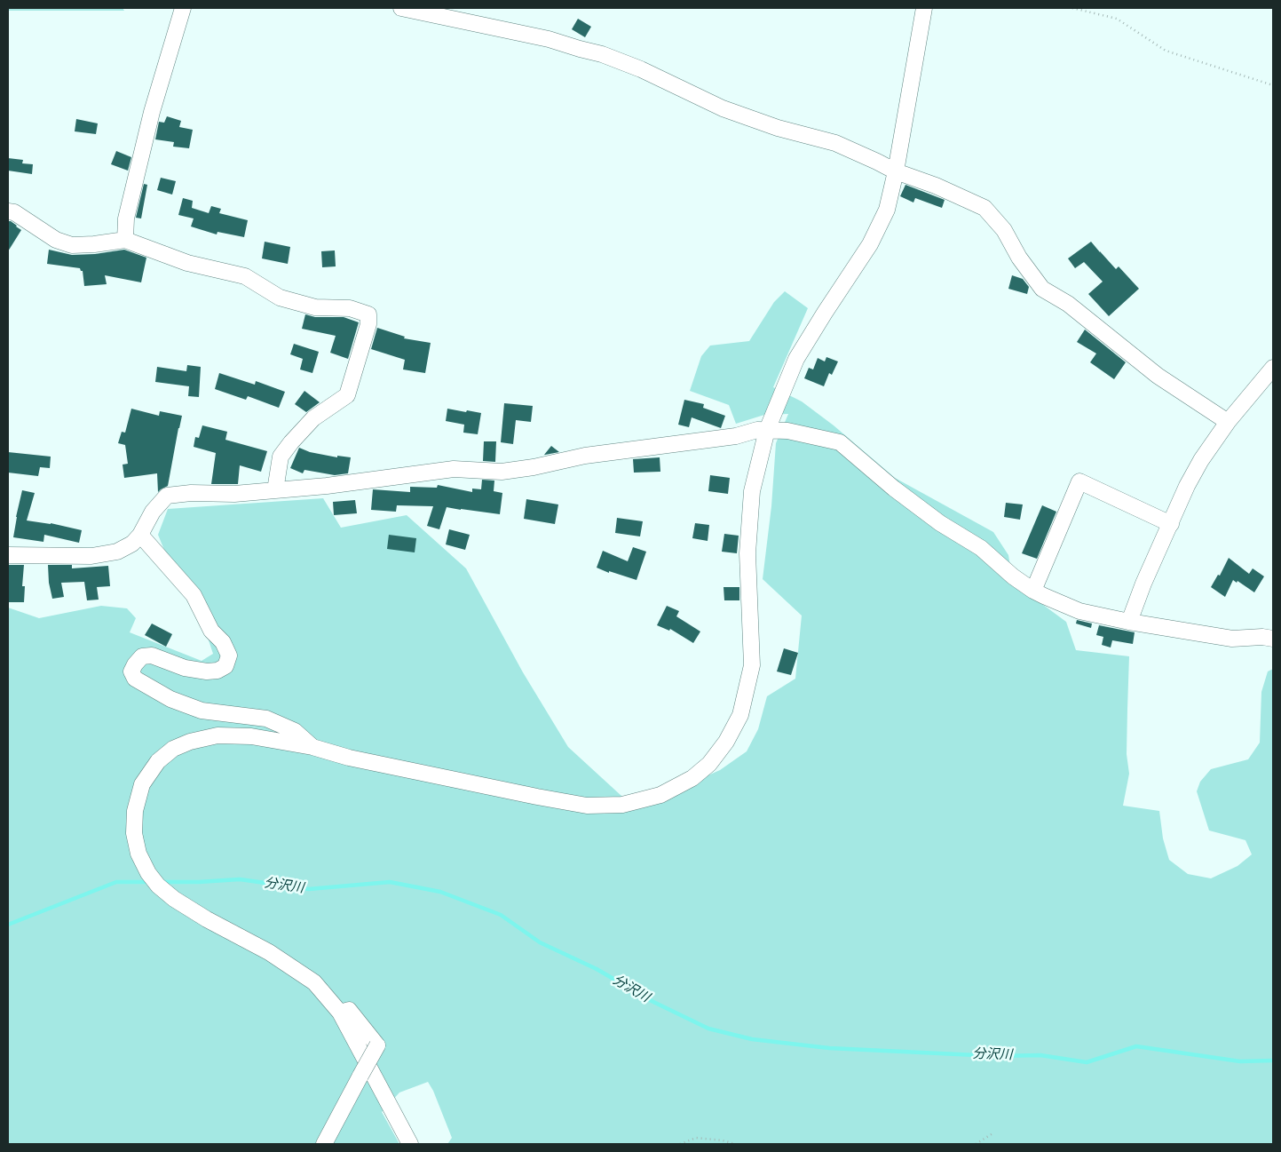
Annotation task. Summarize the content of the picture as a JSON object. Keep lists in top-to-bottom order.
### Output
{
  "water": ["分沢川"]
}
